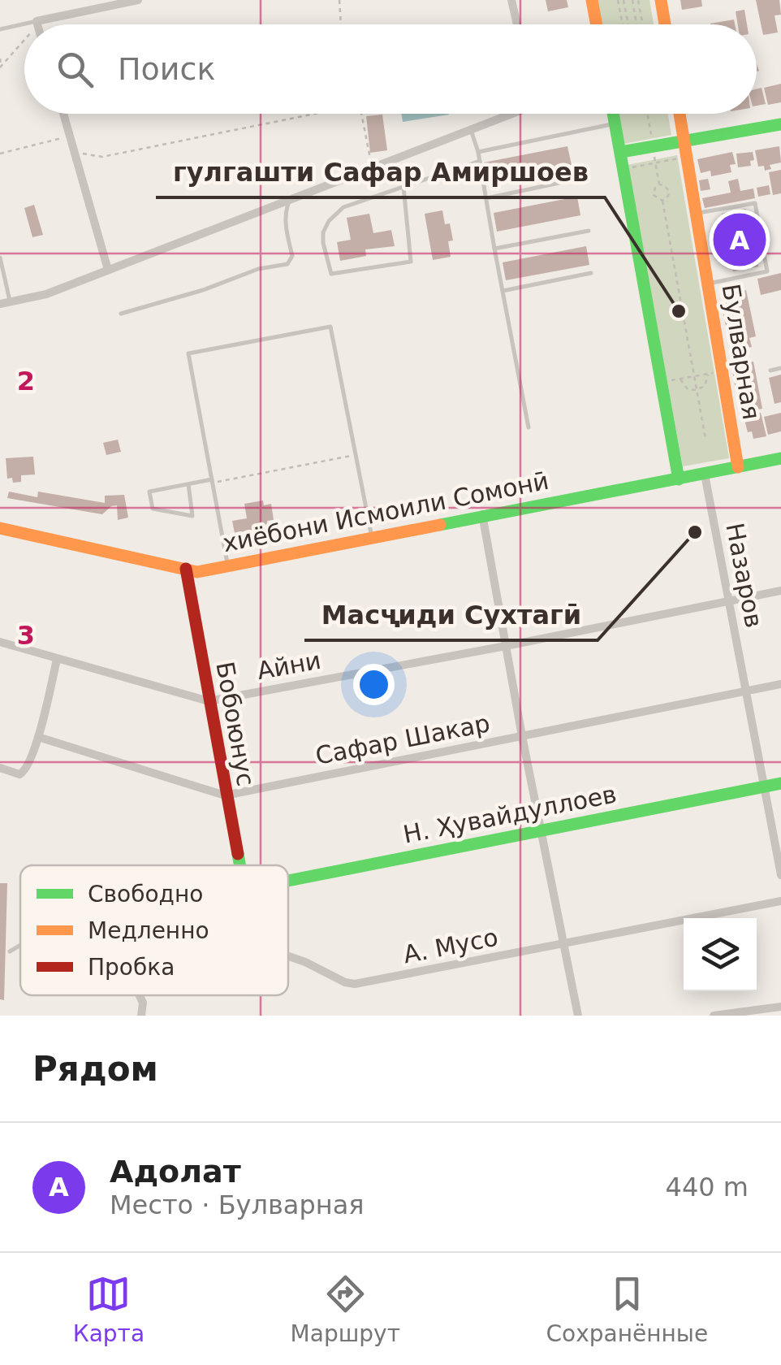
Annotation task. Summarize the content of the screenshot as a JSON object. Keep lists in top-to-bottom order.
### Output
{
  "streets": {
    "street": [
      "Булварная",
      "хиёбони Исмоили Сомонӣ",
      "Назаров",
      "Айни",
      "Бобоюнус",
      "Сафар Шакар",
      "Н. Ҳувайдуллоев",
      "А. Мусо"
    ]
  },
  "crossings": [
    ["Булварная", "хиёбони Исмоили Сомонӣ"],
    ["хиёбони Исмоили Сомонӣ", "Назаров"],
    ["хиёбони Исмоили Сомонӣ", "Бобоюнус"],
    ["Назаров", "Айни"],
    ["Назаров", "Сафар Шакар"],
    ["Назаров", "Н. Ҳувайдуллоев"],
    ["Айни", "Бобоюнус"],
    ["Бобоюнус", "Сафар Шакар"]
  ],
  "places": ["гулгашти Сафар Амиршоев", "Масҷиди Сухтагӣ"],
  "legend": ["Свободно", "Медленно", "Пробка"],
  "page": {
    "search": "Поиск",
    "pins": "A",
    "heading": "Рядом",
    "list": [
      {
        "mark": "A",
        "name": "Адолат",
        "note": "Место · Булварная",
        "value": "440 m"
      }
    ],
    "nav": ["Карта", "Маршрут", "Сохранённые"]
  },
  "grid": {
    "rows": ["2", "3"]
  }
}
